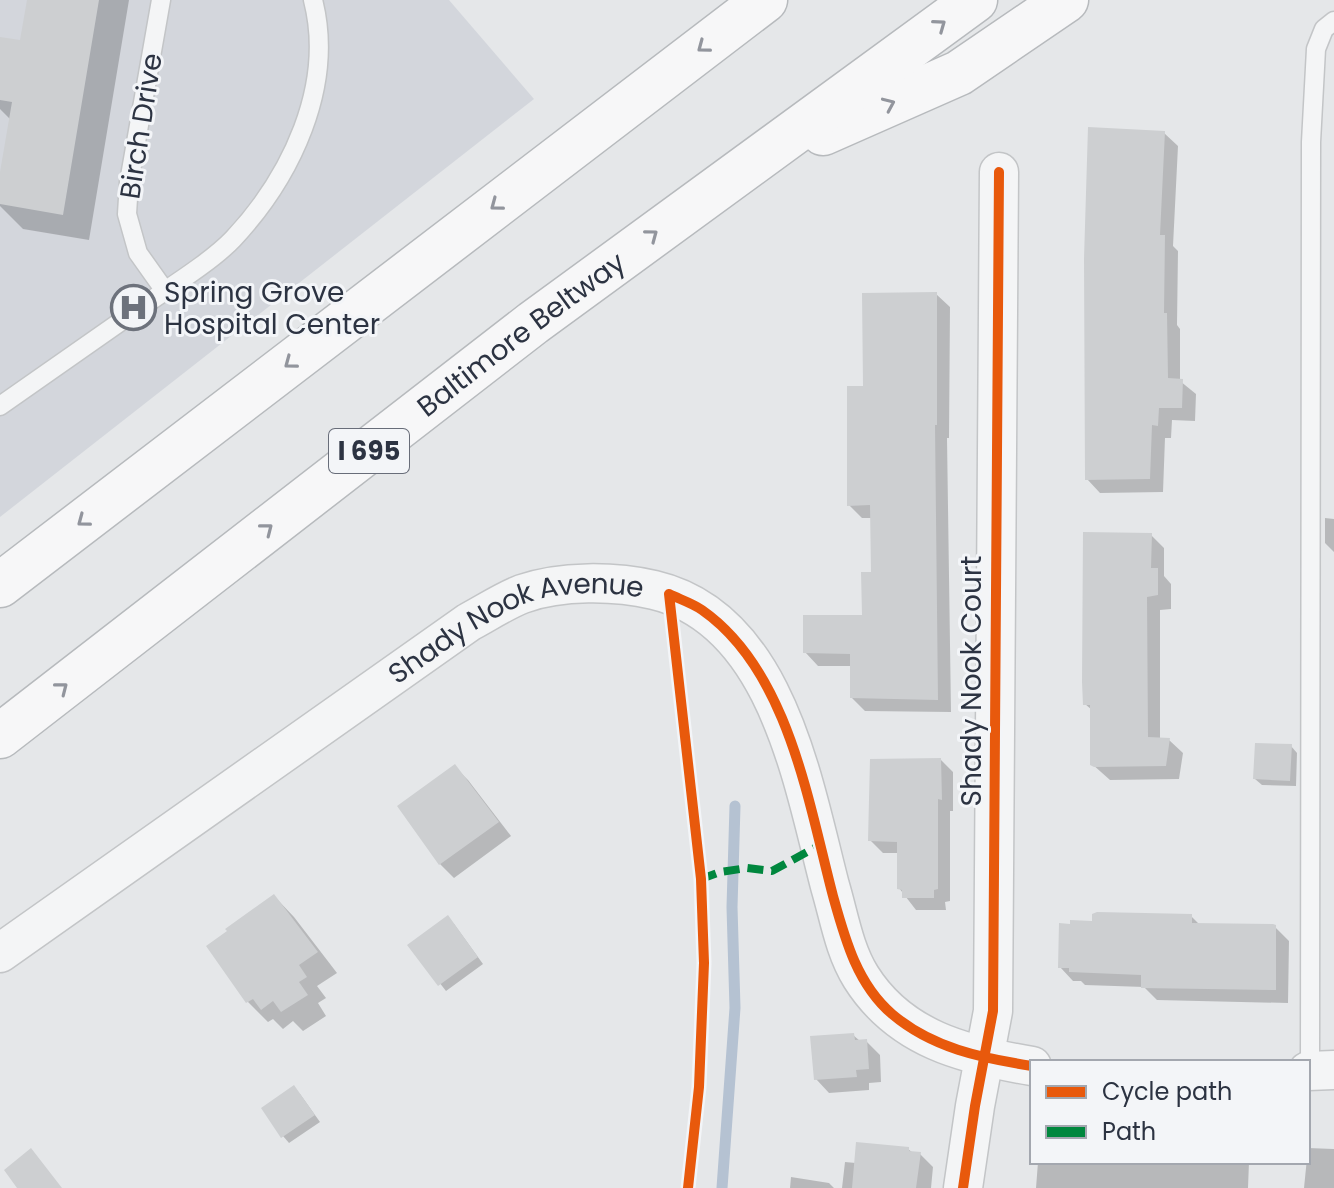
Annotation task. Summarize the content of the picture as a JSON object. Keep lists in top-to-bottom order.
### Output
{
  "streets": {
    "highway": ["Baltimore Beltway", "I 695"],
    "street": ["Shady Nook Avenue", "Shady Nook Court"],
    "lane": ["Birch Drive"]
  },
  "crossings": [
    ["Shady Nook Avenue", "Shady Nook Court"]
  ],
  "places": {
    "hospital": ["Spring Grove Hospital Center"]
  },
  "legend": ["Cycle path", "Path"]
}
